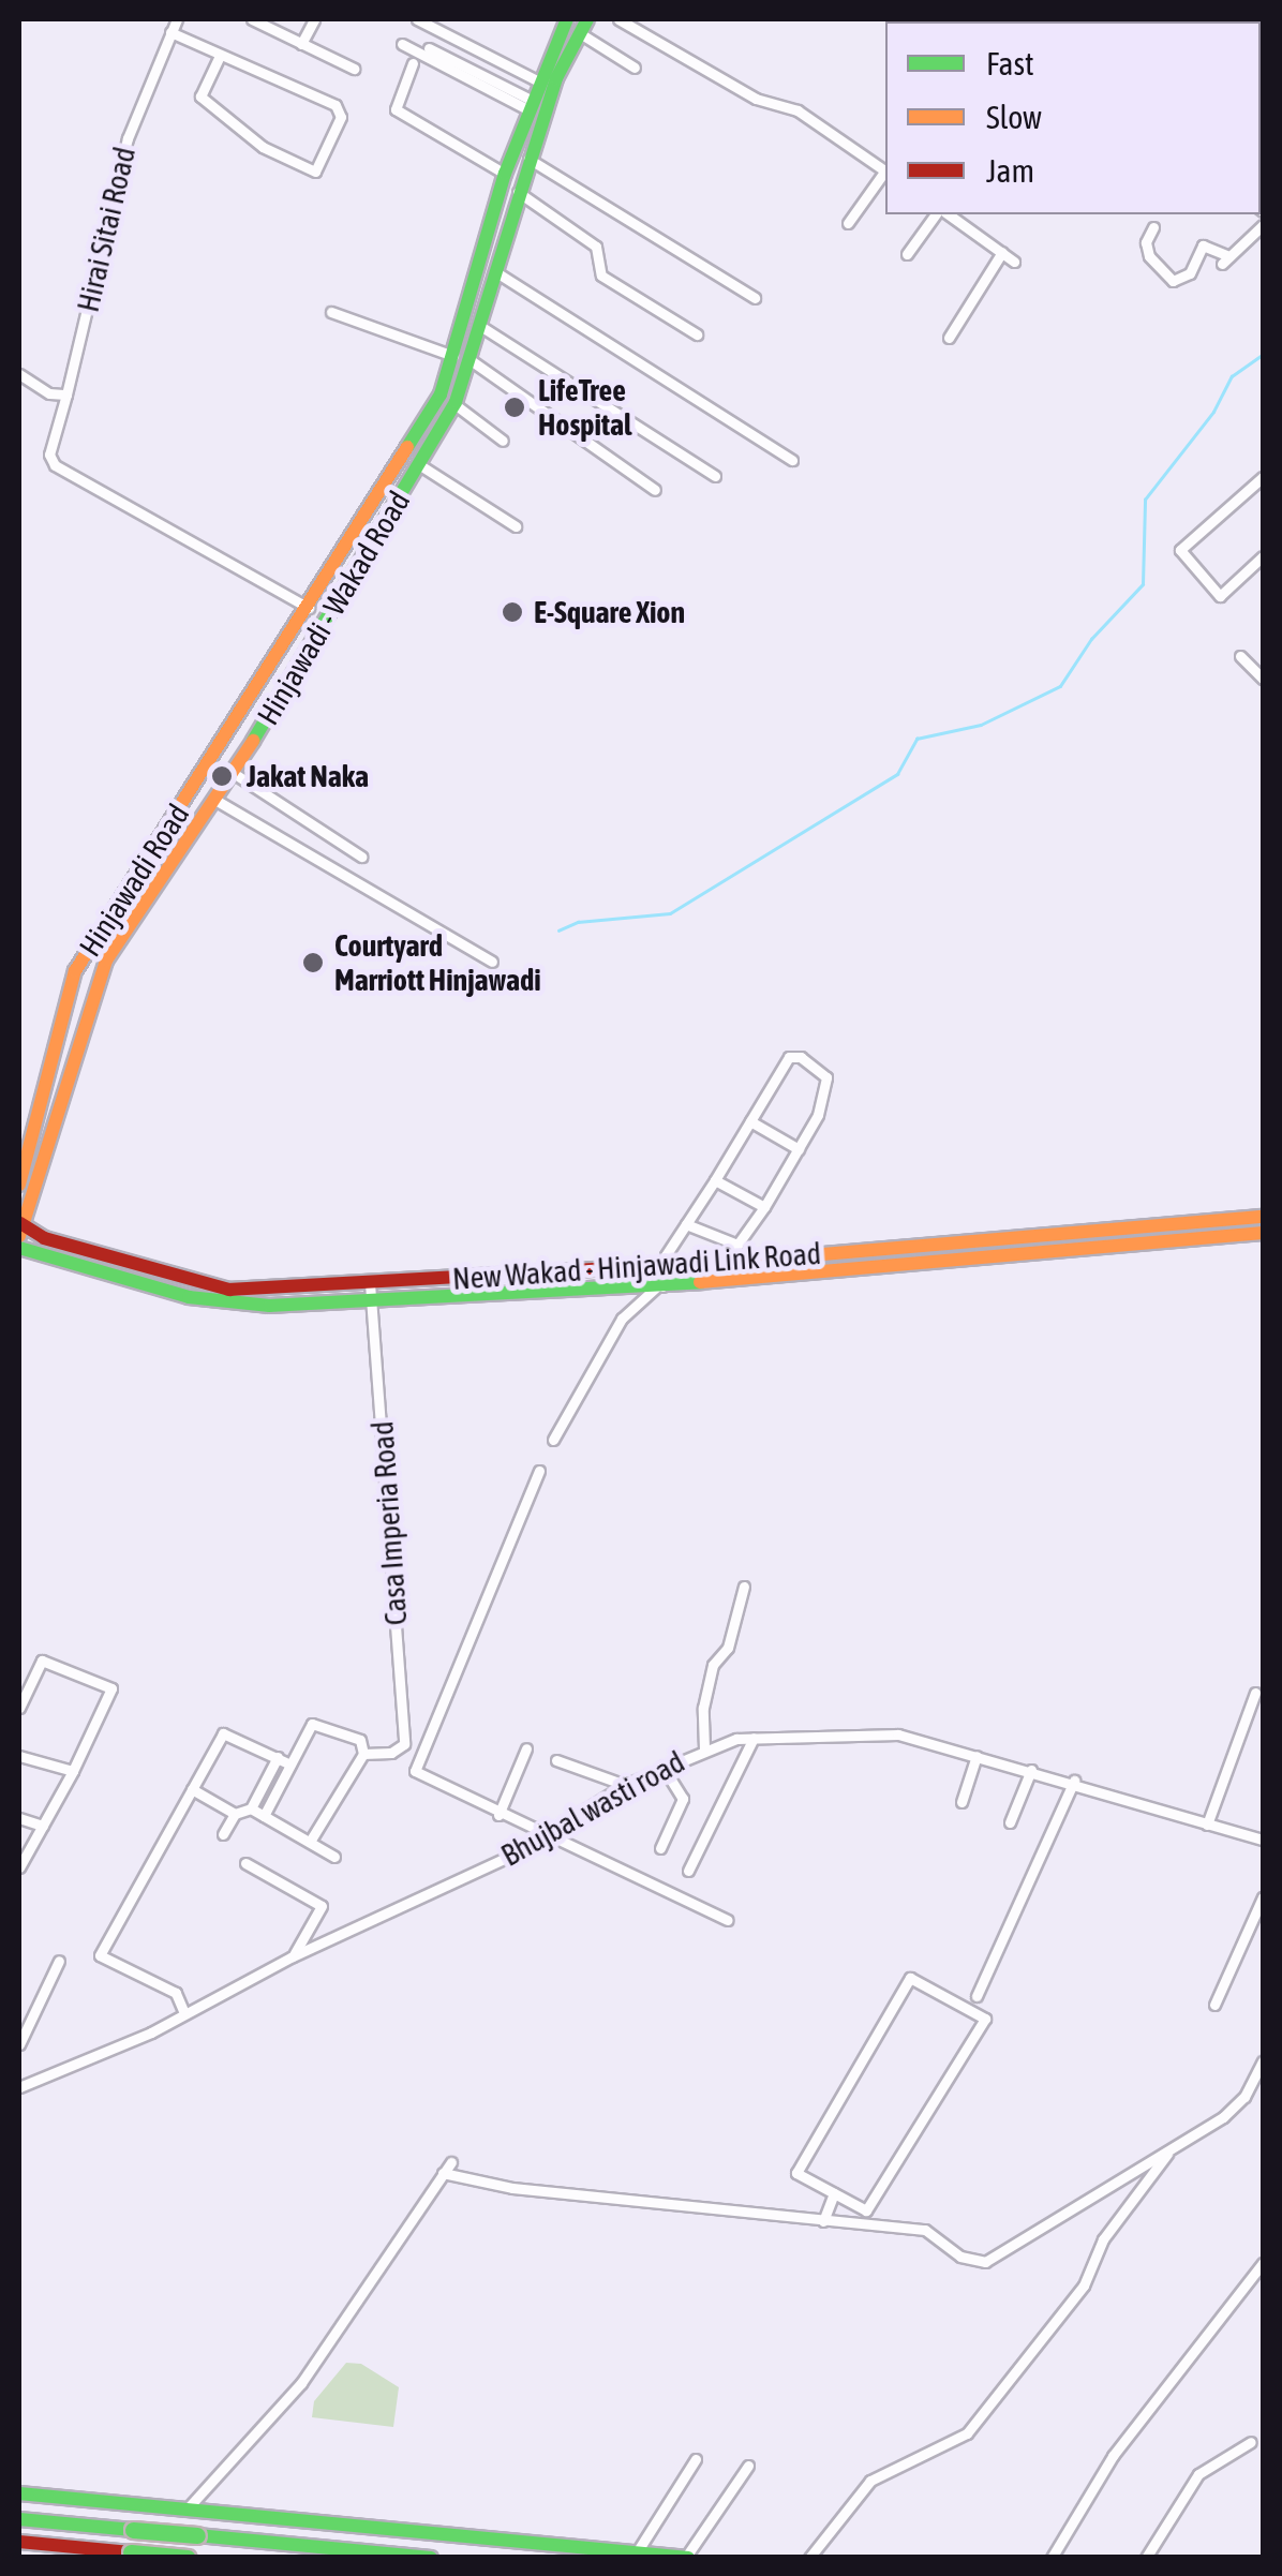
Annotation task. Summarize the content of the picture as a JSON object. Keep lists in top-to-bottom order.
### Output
{
  "streets": {
    "main road": ["Hinjawadi - Wakad Road", "Hinjawadi Road", "New Wakad - Hinjawadi Link Road"],
    "street": ["Hirai Sitai Road", "Casa Imperia Road", "Bhujbal wasti road"]
  },
  "crossings": [
    ["Hirai Sitai Road", "Hinjawadi Road"],
    ["Hinjawadi - Wakad Road", "Hinjawadi Road"],
    ["Hinjawadi - Wakad Road", "New Wakad - Hinjawadi Link Road"],
    ["New Wakad - Hinjawadi Link Road", "Casa Imperia Road"]
  ],
  "places": [
    "LifeTree Hospital",
    "E-Square Xion",
    "Jakat Naka",
    "Courtyard Marriott Hinjawadi"
  ],
  "legend": ["Fast", "Slow", "Jam"]
}
